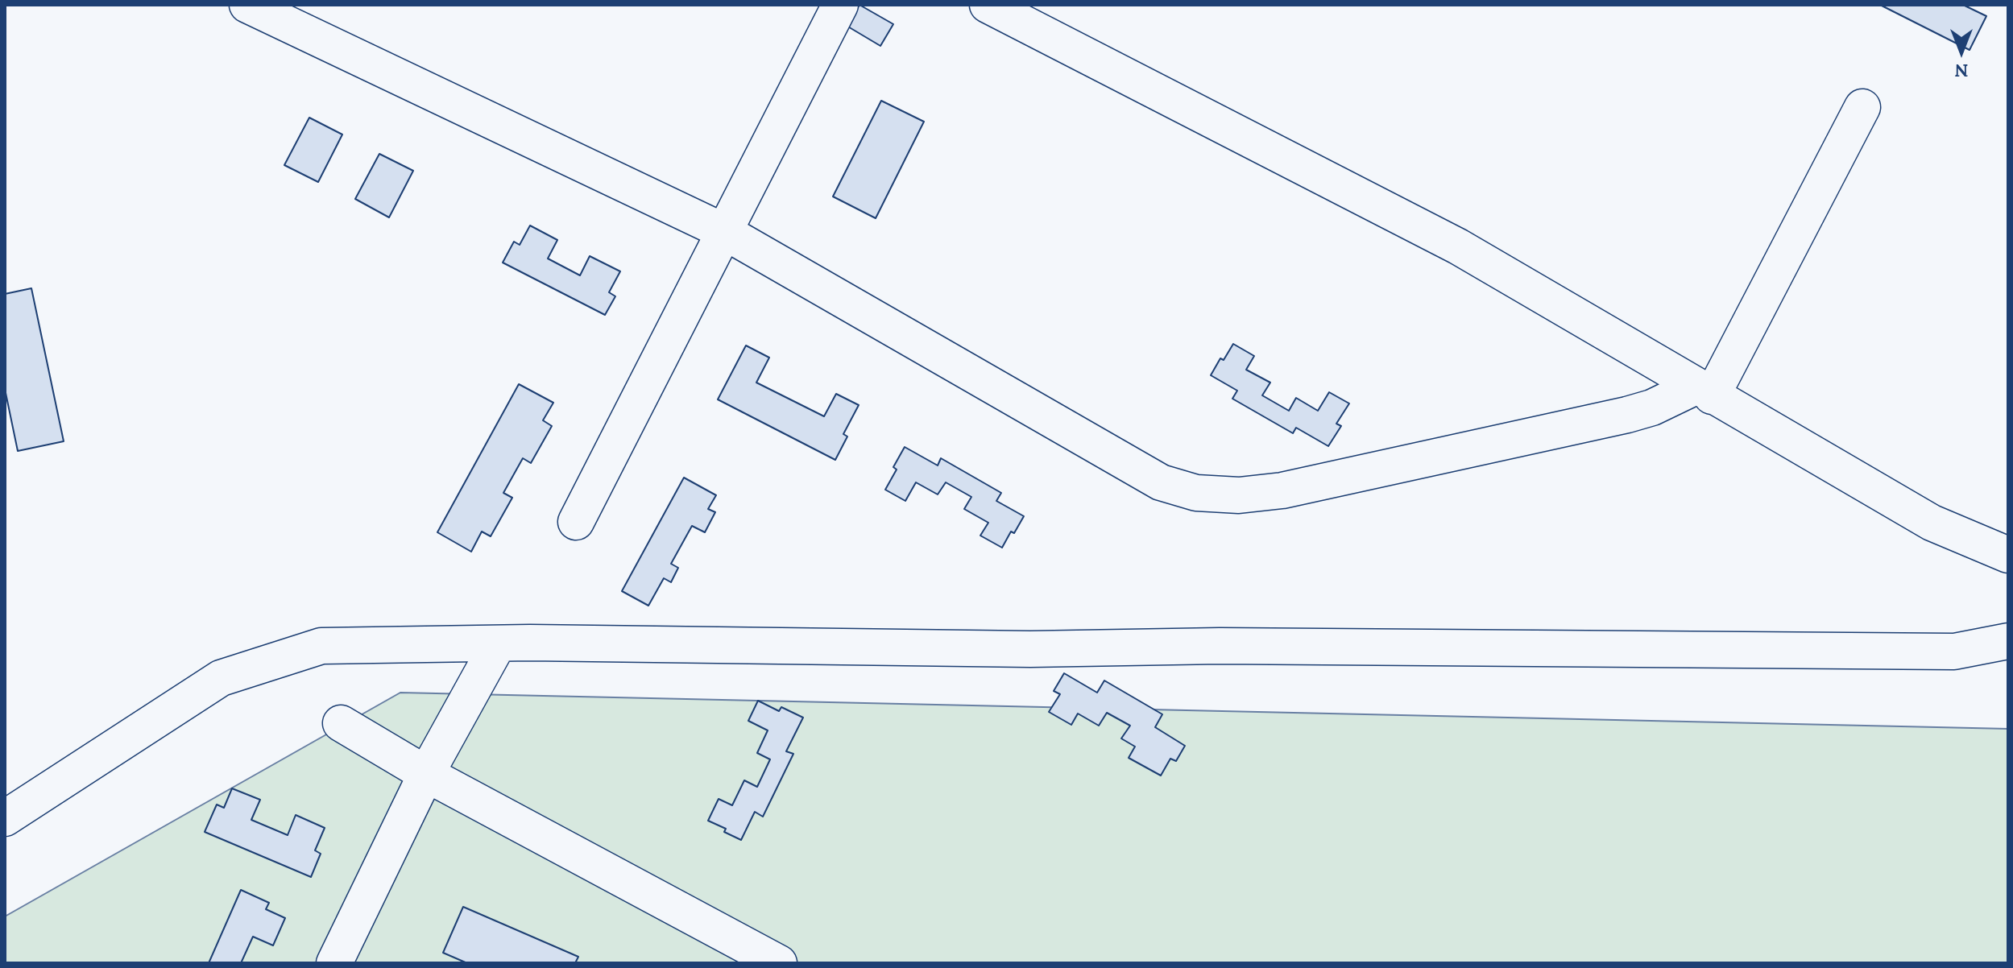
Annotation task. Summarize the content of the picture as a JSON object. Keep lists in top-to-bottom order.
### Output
{
  "north": "bottom"
}
